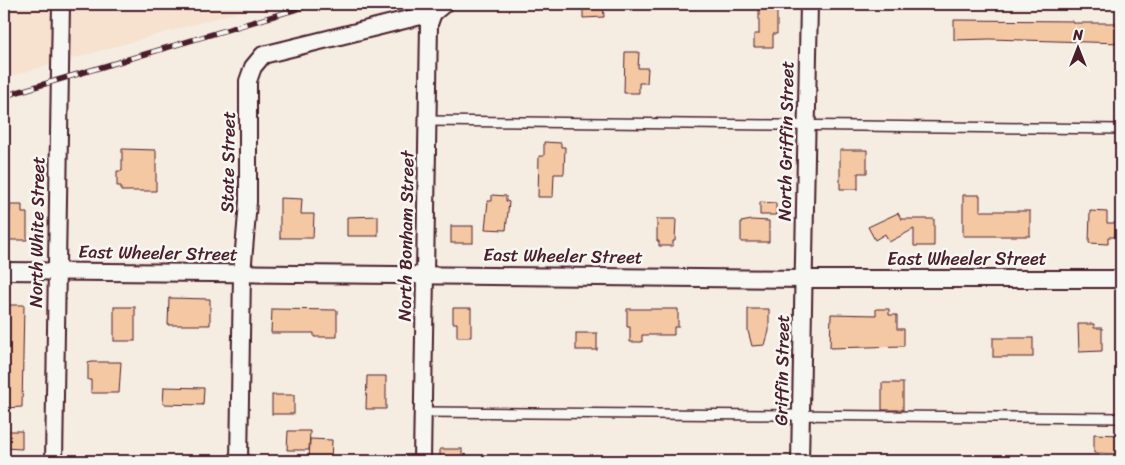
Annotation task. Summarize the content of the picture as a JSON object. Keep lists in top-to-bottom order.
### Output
{
  "streets": {
    "street": [
      "North Griffin Street",
      "State Street",
      "North White Street",
      "North Bonham Street",
      "East Wheeler Street",
      "Griffin Street"
    ]
  },
  "crossings": [
    ["North Griffin Street", "East Wheeler Street"],
    ["North Griffin Street", "Griffin Street"],
    ["State Street", "North Bonham Street"],
    ["State Street", "East Wheeler Street"],
    ["North White Street", "East Wheeler Street"],
    ["North Bonham Street", "East Wheeler Street"],
    ["East Wheeler Street", "Griffin Street"]
  ],
  "north": "top"
}
